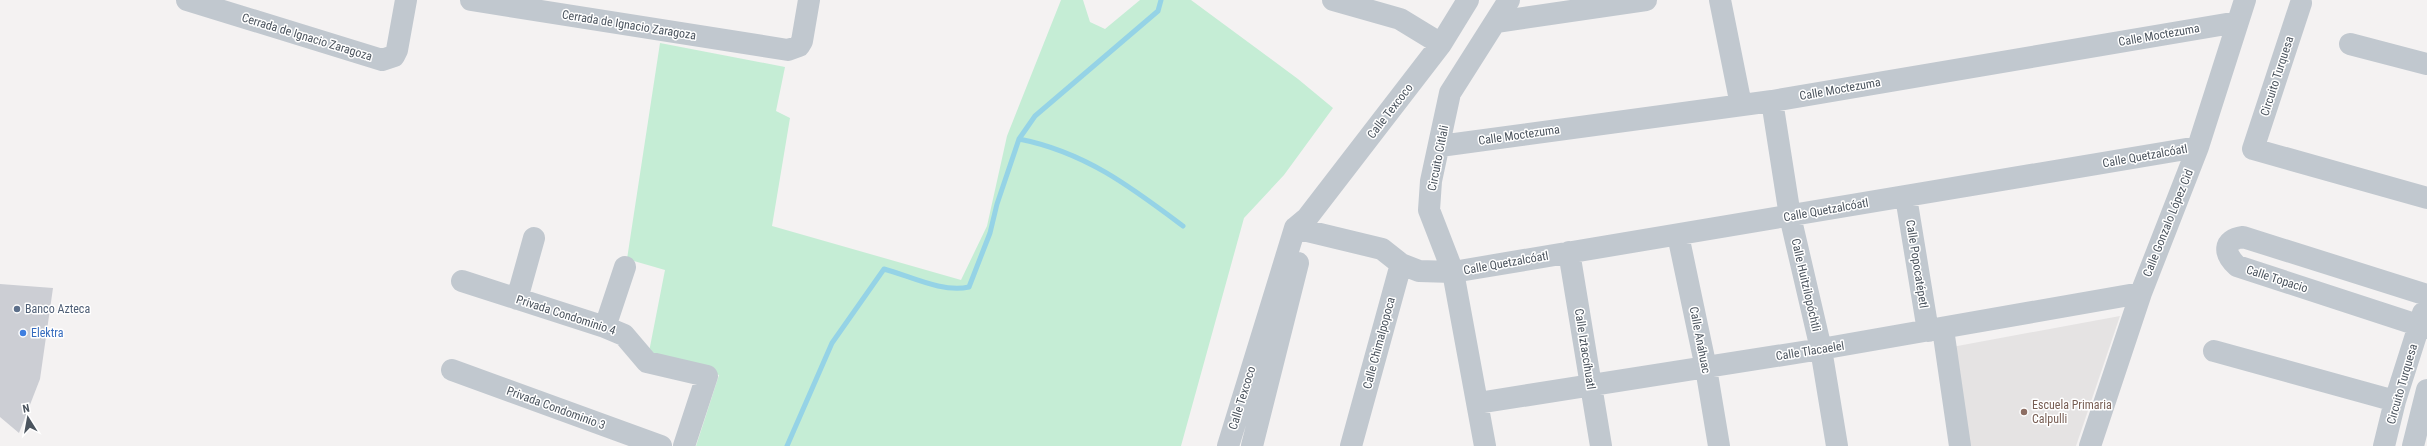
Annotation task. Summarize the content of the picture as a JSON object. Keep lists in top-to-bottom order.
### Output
{
  "streets": {
    "street": [
      "Cerrada de Ignacio Zaragoza",
      "Calle Moctezuma",
      "Circuito Turquesa",
      "Calle Texcoco",
      "Calle Quetzalcóatl",
      "Circuito Citlali",
      "Calle Gonzalo López Cid",
      "Calle Popocatépetl",
      "Calle Topacio",
      "Calle Huitzilopóchtli",
      "Privada Condominio 4",
      "Calle Anáhuac",
      "Calle Chimalpopoca",
      "Calle Iztaccíhuatl",
      "Calle Tlacaelel",
      "Privada Condominio 3"
    ]
  },
  "crossings": [
    ["Calle Moctezuma", "Circuito Citlali"],
    ["Calle Moctezuma", "Calle Gonzalo López Cid"],
    ["Calle Moctezuma", "Calle Huitzilopóchtli"],
    ["Circuito Turquesa", "Calle Topacio"],
    ["Calle Quetzalcóatl", "Circuito Citlali"],
    ["Calle Quetzalcóatl", "Calle Gonzalo López Cid"],
    ["Calle Quetzalcóatl", "Calle Popocatépetl"],
    ["Calle Quetzalcóatl", "Calle Huitzilopóchtli"],
    ["Calle Quetzalcóatl", "Calle Anáhuac"],
    ["Calle Quetzalcóatl", "Calle Chimalpopoca"],
    ["Calle Quetzalcóatl", "Calle Iztaccíhuatl"],
    ["Circuito Citlali", "Calle Tlacaelel"],
    ["Calle Gonzalo López Cid", "Calle Tlacaelel"],
    ["Calle Popocatépetl", "Calle Tlacaelel"],
    ["Calle Huitzilopóchtli", "Calle Tlacaelel"],
    ["Calle Anáhuac", "Calle Tlacaelel"],
    ["Calle Iztaccíhuatl", "Calle Tlacaelel"]
  ],
  "places": ["Banco Azteca", "Elektra", "Escuela Primaria Calpulli"],
  "north": "top"
}
